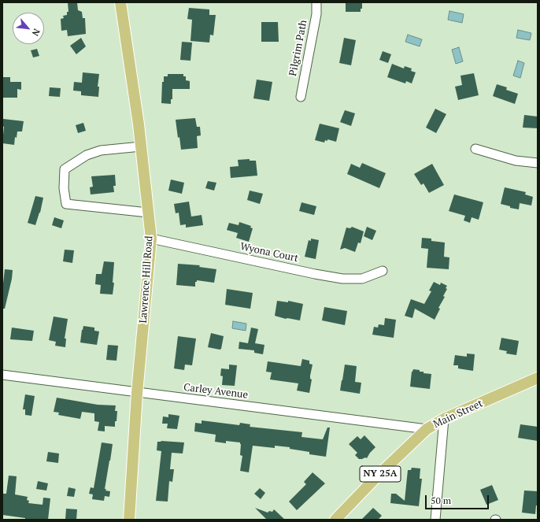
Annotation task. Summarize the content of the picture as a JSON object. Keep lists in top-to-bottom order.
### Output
{
  "streets": {
    "main road": ["Lawrence Hill Road", "Main Street", "NY 25A"],
    "street": ["Pilgrim Path", "Wyona Court", "Carley Avenue"]
  },
  "crossings": [
    ["Wyona Court", "Lawrence Hill Road"],
    ["Lawrence Hill Road", "Carley Avenue"],
    ["Carley Avenue", "Main Street"]
  ],
  "scale_bar": "50 m",
  "north": "bottom right"
}
